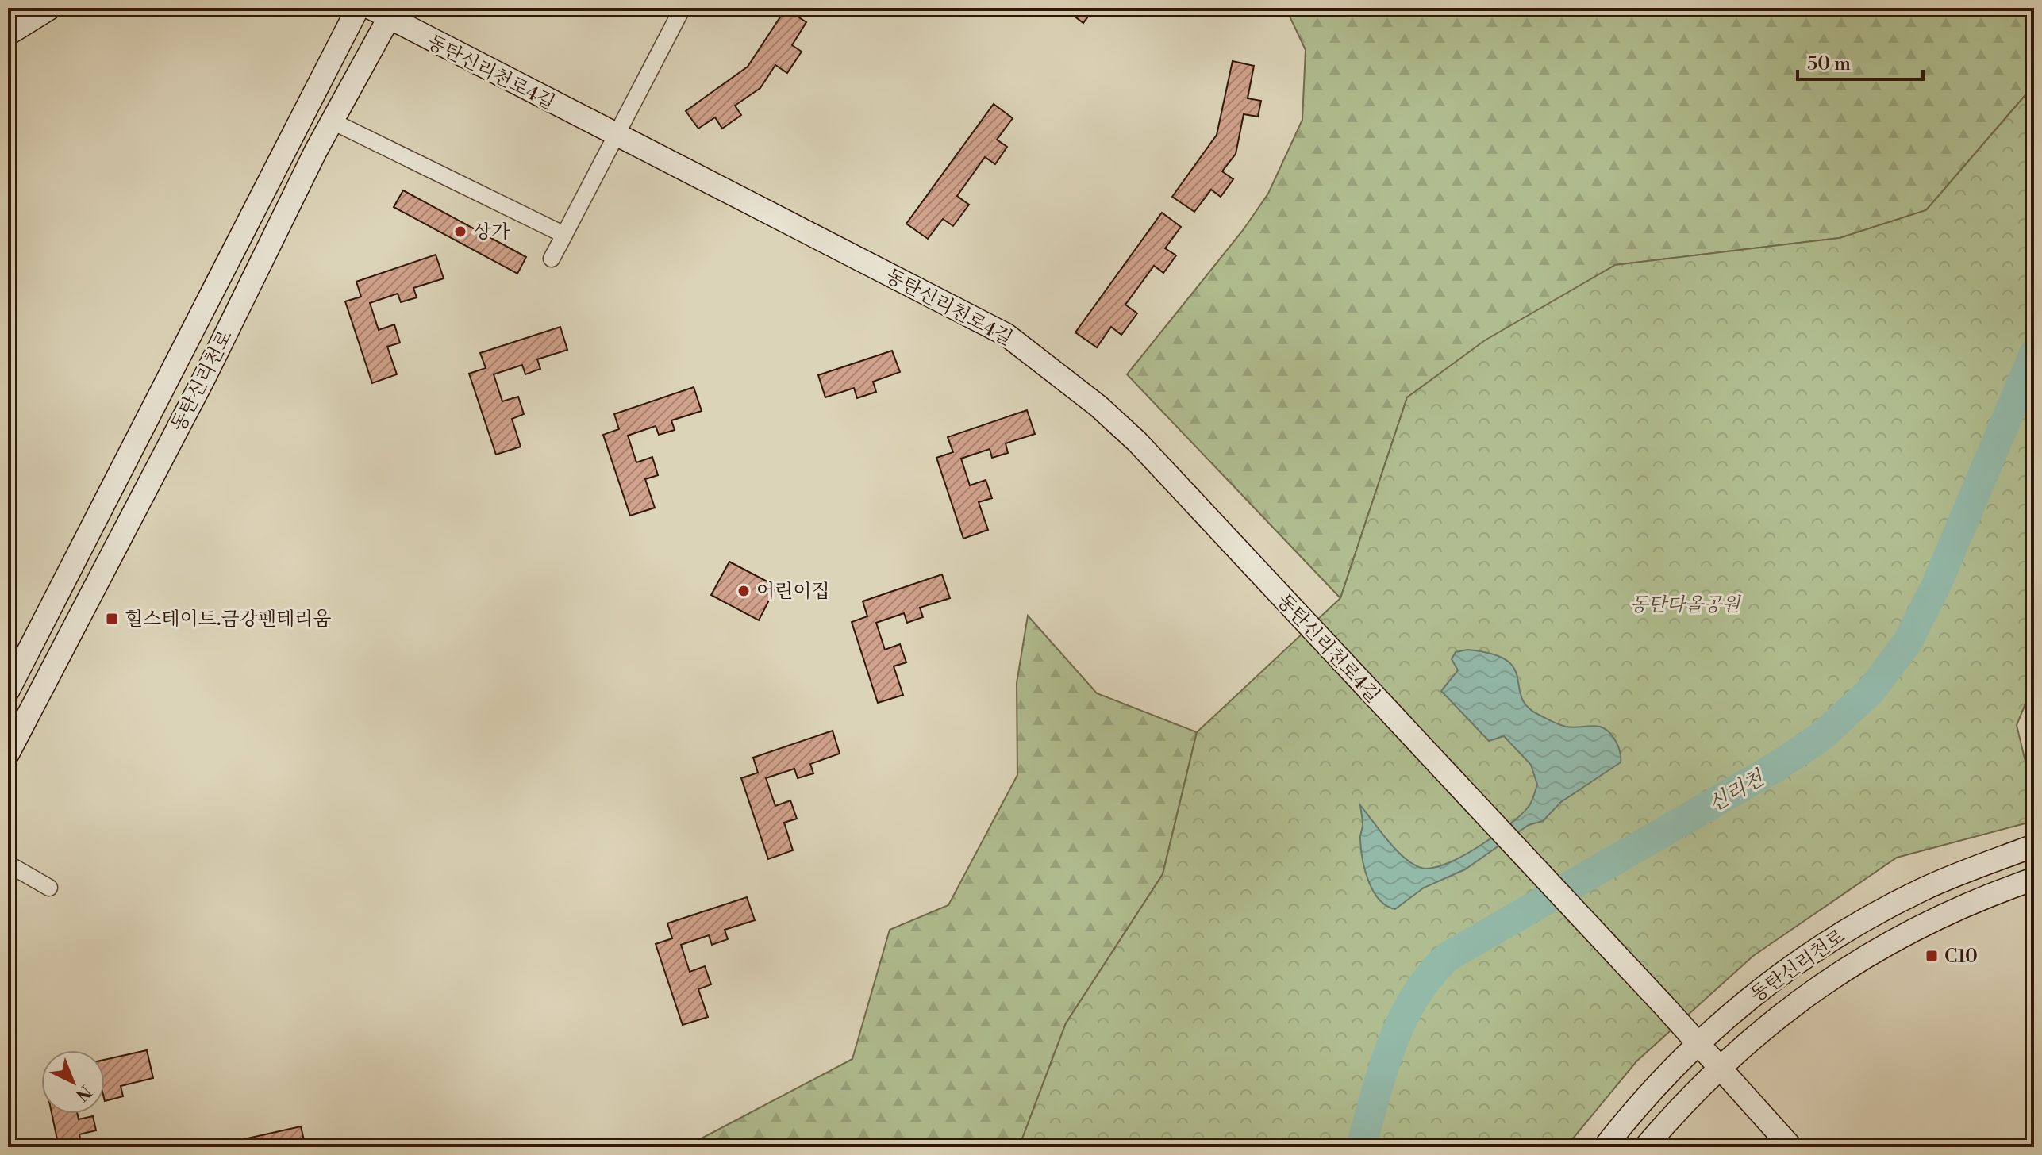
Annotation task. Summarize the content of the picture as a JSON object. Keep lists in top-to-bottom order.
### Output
{
  "streets": {
    "main road": ["동탄신리천로4길", "동탄신리천로"]
  },
  "crossings": [
    ["동탄신리천로4길", "동탄신리천로"]
  ],
  "water": ["신리천"],
  "parks": ["동탄다올공원"],
  "places": {
    "other": ["상가", "어린이집"],
    "transit": ["힐스테이트.금강펜테리움", "C10"]
  },
  "scale_bar": "50 m",
  "north": "bottom right"
}
